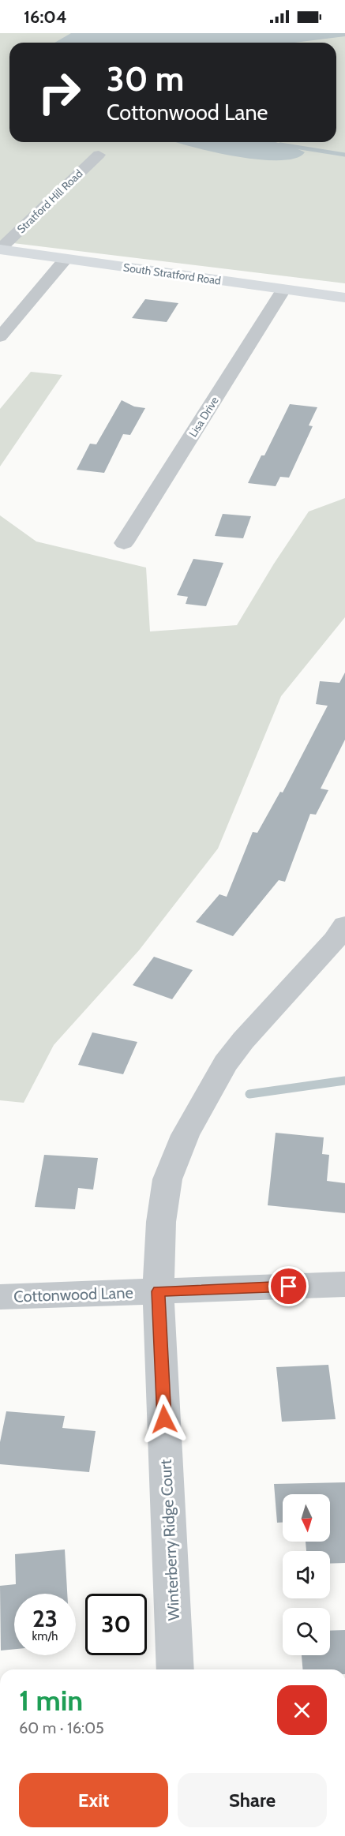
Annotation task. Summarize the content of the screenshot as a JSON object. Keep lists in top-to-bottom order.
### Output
{
  "streets": {
    "main road": ["South Stratford Road"],
    "street": [
      "Stratford Hill Road",
      "Lisa Drive",
      "Cottonwood Lane",
      "Winterberry Ridge Court"
    ]
  },
  "crossings": [
    ["Stratford Hill Road", "South Stratford Road"],
    ["South Stratford Road", "Lisa Drive"],
    ["Cottonwood Lane", "Winterberry Ridge Court"]
  ],
  "north": "bottom",
  "page": {
    "status": "16:04",
    "turn": ["30 m", "Cottonwood Lane"],
    "speed": "23 km/h",
    "limit": "30",
    "heading": ["1 min", "60 m · 16:05"],
    "buttons": ["Exit", "Share"]
  }
}
